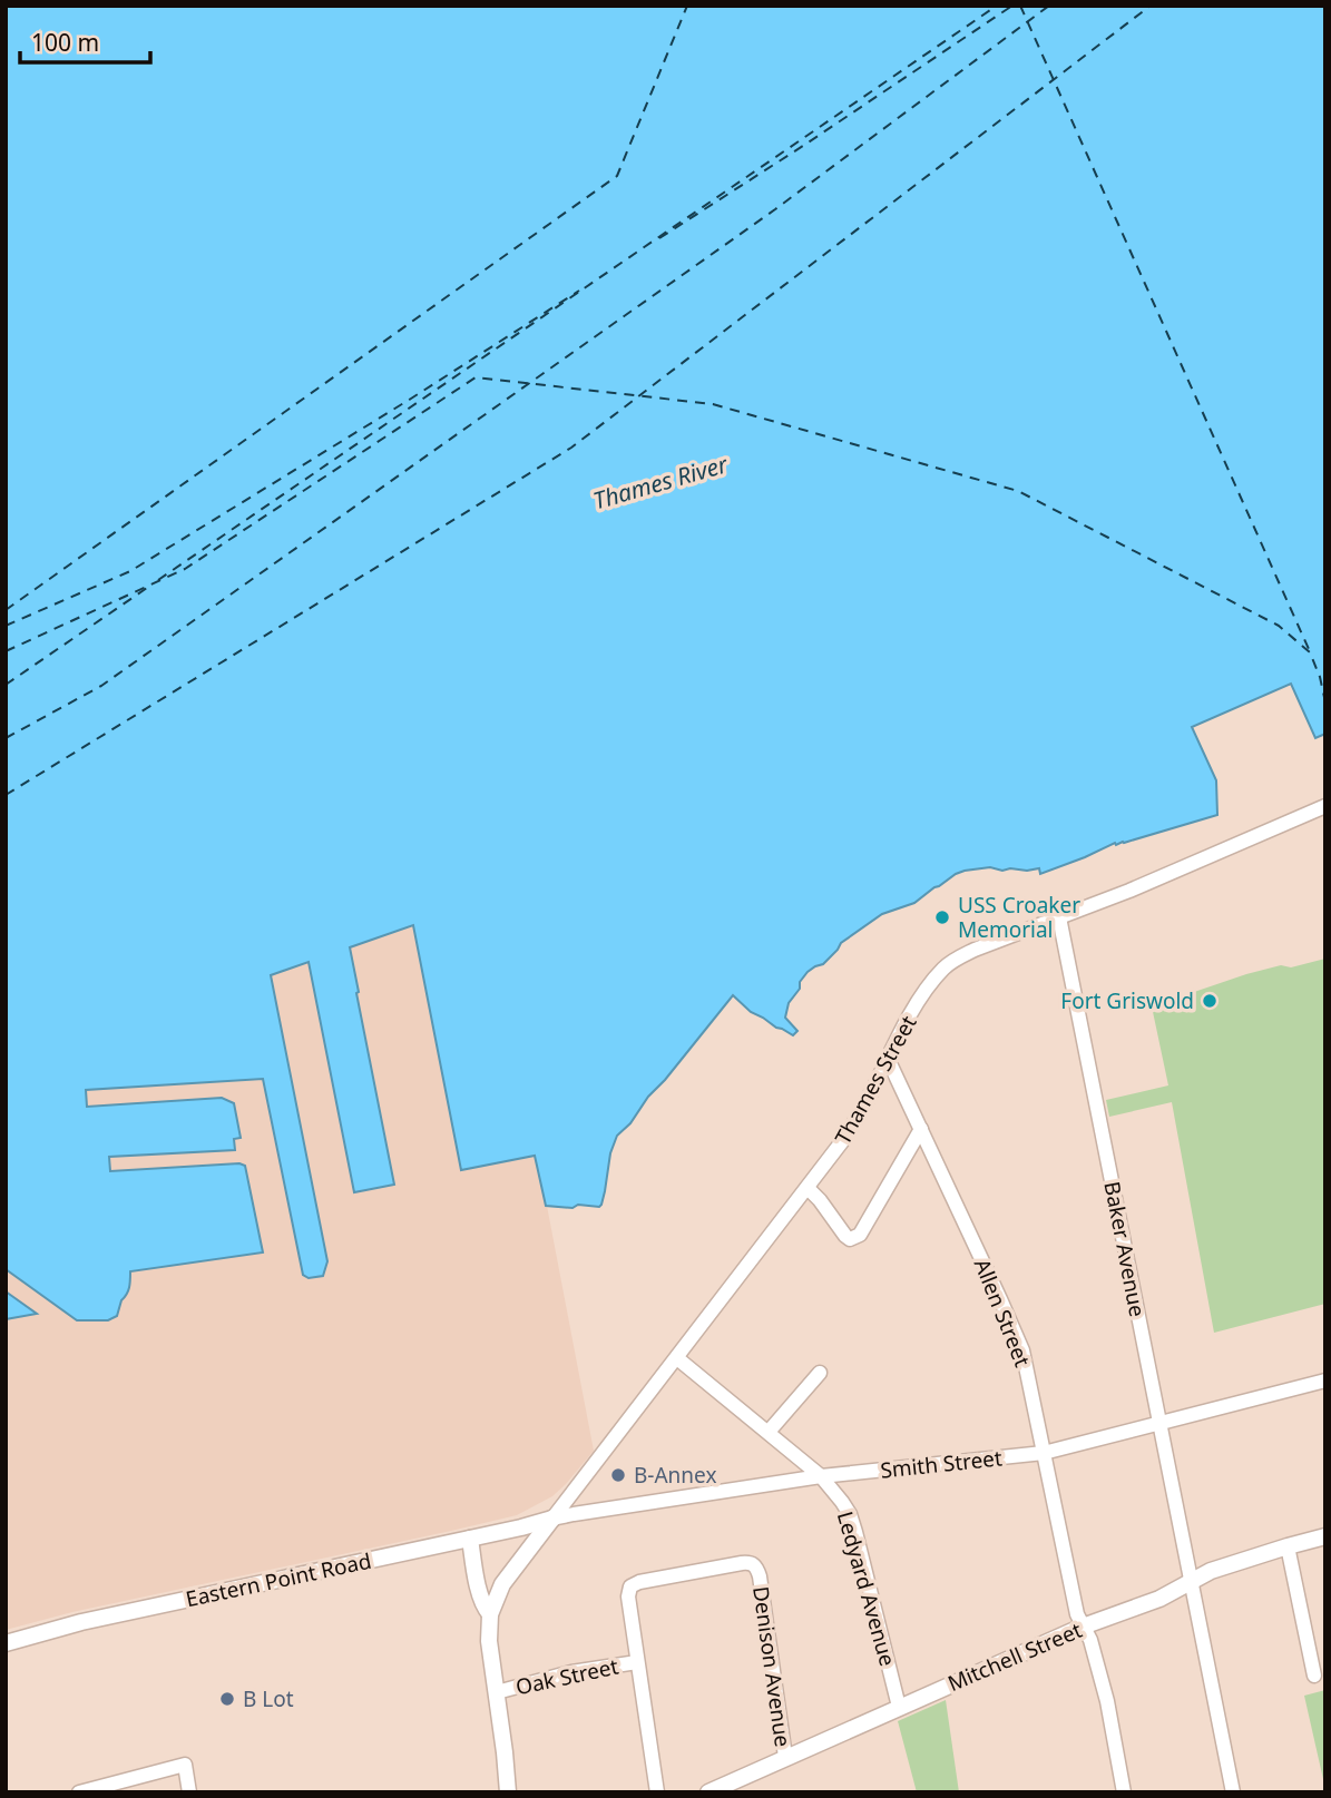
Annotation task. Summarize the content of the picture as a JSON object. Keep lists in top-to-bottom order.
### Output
{
  "streets": {
    "main road": ["Eastern Point Road", "Mitchell Street"],
    "street": [
      "Thames Street",
      "Baker Avenue",
      "Allen Street",
      "Smith Street",
      "Ledyard Avenue",
      "Denison Avenue",
      "Oak Street"
    ]
  },
  "crossings": [
    ["Thames Street", "Baker Avenue"],
    ["Thames Street", "Allen Street"],
    ["Thames Street", "Smith Street"],
    ["Thames Street", "Eastern Point Road"],
    ["Thames Street", "Ledyard Avenue"],
    ["Baker Avenue", "Smith Street"],
    ["Baker Avenue", "Mitchell Street"],
    ["Allen Street", "Smith Street"],
    ["Allen Street", "Mitchell Street"],
    ["Smith Street", "Eastern Point Road"],
    ["Smith Street", "Ledyard Avenue"],
    ["Ledyard Avenue", "Mitchell Street"],
    ["Mitchell Street", "Denison Avenue"],
    ["Denison Avenue", "Oak Street"]
  ],
  "water": ["Thames River"],
  "places": [
    "USS Croaker Memorial",
    "Fort Griswold",
    "B-Annex",
    "B Lot"
  ],
  "scale_bar": "100 m"
}
